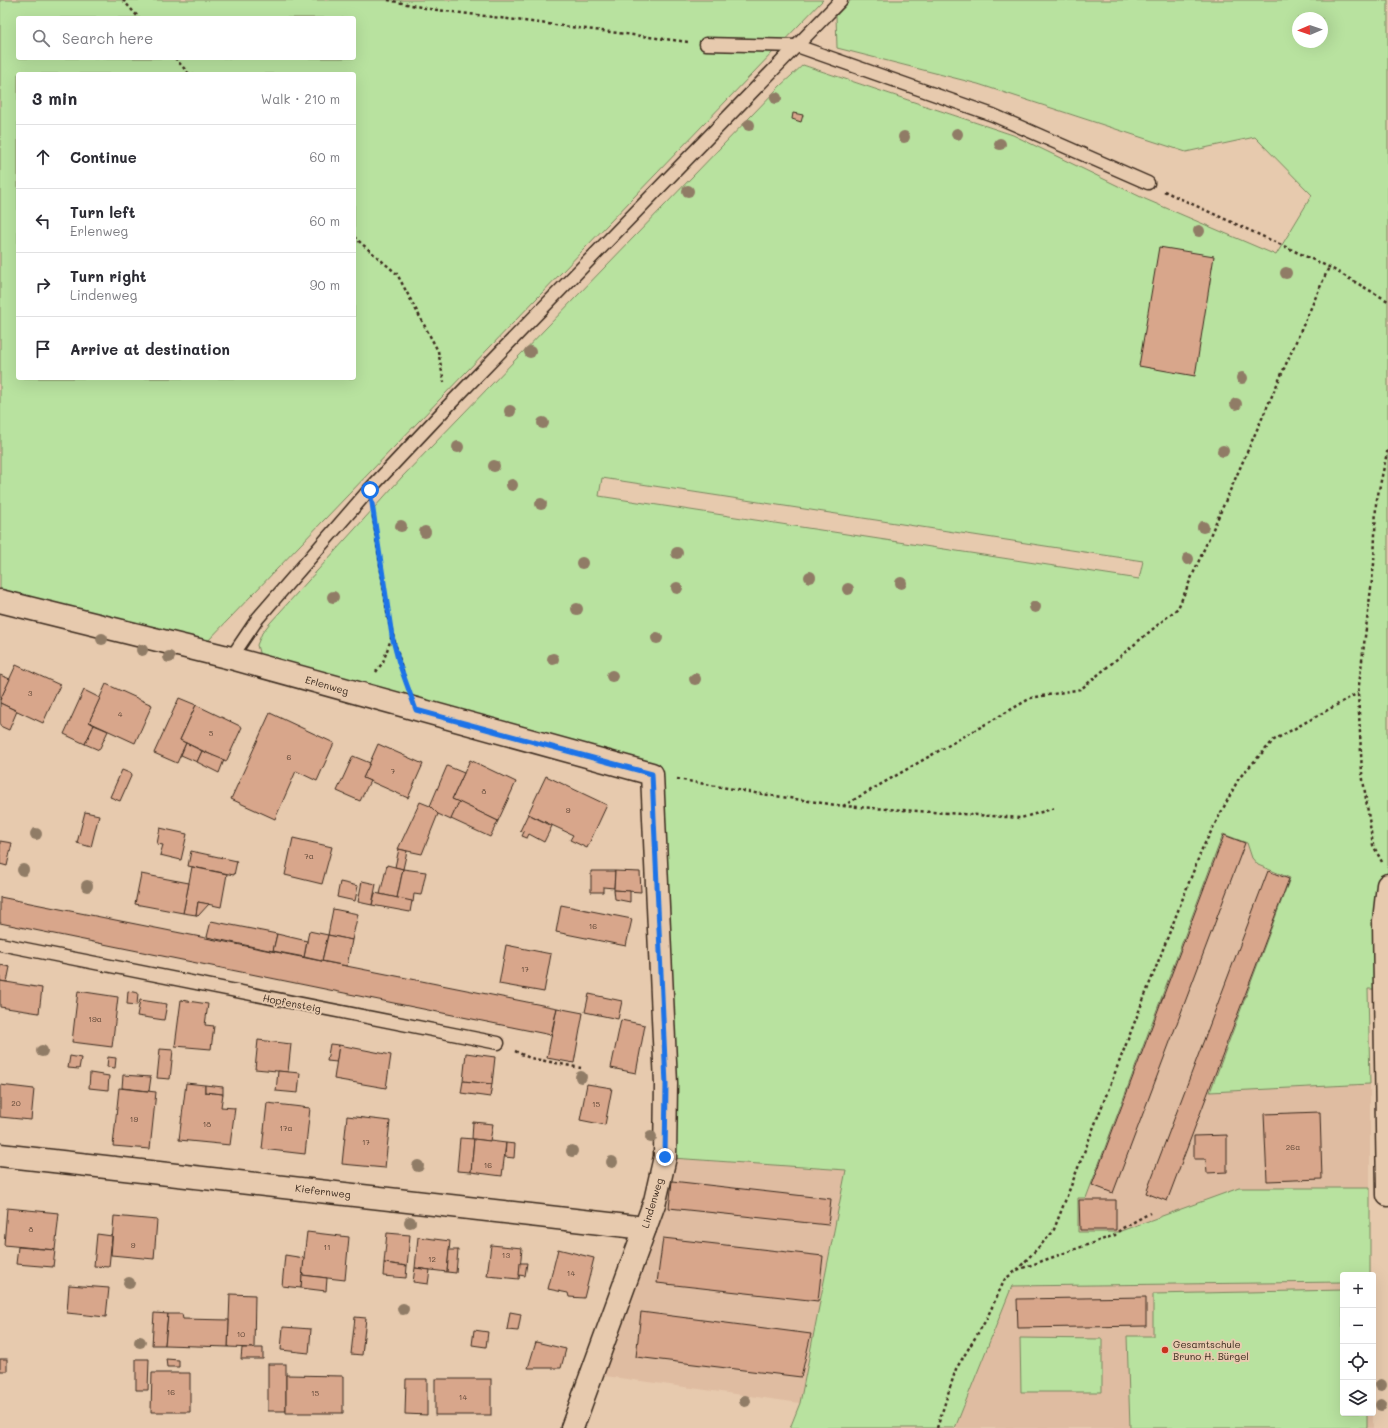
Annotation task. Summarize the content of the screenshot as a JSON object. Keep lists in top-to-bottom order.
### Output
{
  "streets": {
    "street": ["Erlenweg", "Kiefernweg", "Lindenweg"],
    "lane": ["Hopfensteig"]
  },
  "crossings": [
    ["Erlenweg", "Lindenweg"],
    ["Kiefernweg", "Lindenweg"]
  ],
  "places": ["Gesamtschule Bruno H. Bürgel"],
  "house_numbers": [
    "3",
    "4",
    "5",
    "6",
    "7",
    "8",
    "9",
    "7a",
    "16",
    "17",
    "19a",
    "20",
    "15",
    "19",
    "18",
    "17a",
    "17",
    "26a",
    "16",
    "8",
    "9",
    "11",
    "13",
    "12",
    "14",
    "10",
    "16",
    "15",
    "14"
  ],
  "north": "left",
  "page": {
    "search": "Search here",
    "heading": ["3 min", "Walk · 210 m"],
    "list": [
      ["Continue", "60 m"],
      ["Turn left", "Erlenweg", "60 m"],
      ["Turn right", "Lindenweg", "90 m"],
      "Arrive at destination"
    ],
    "map_buttons": ["+", "−"]
  }
}
